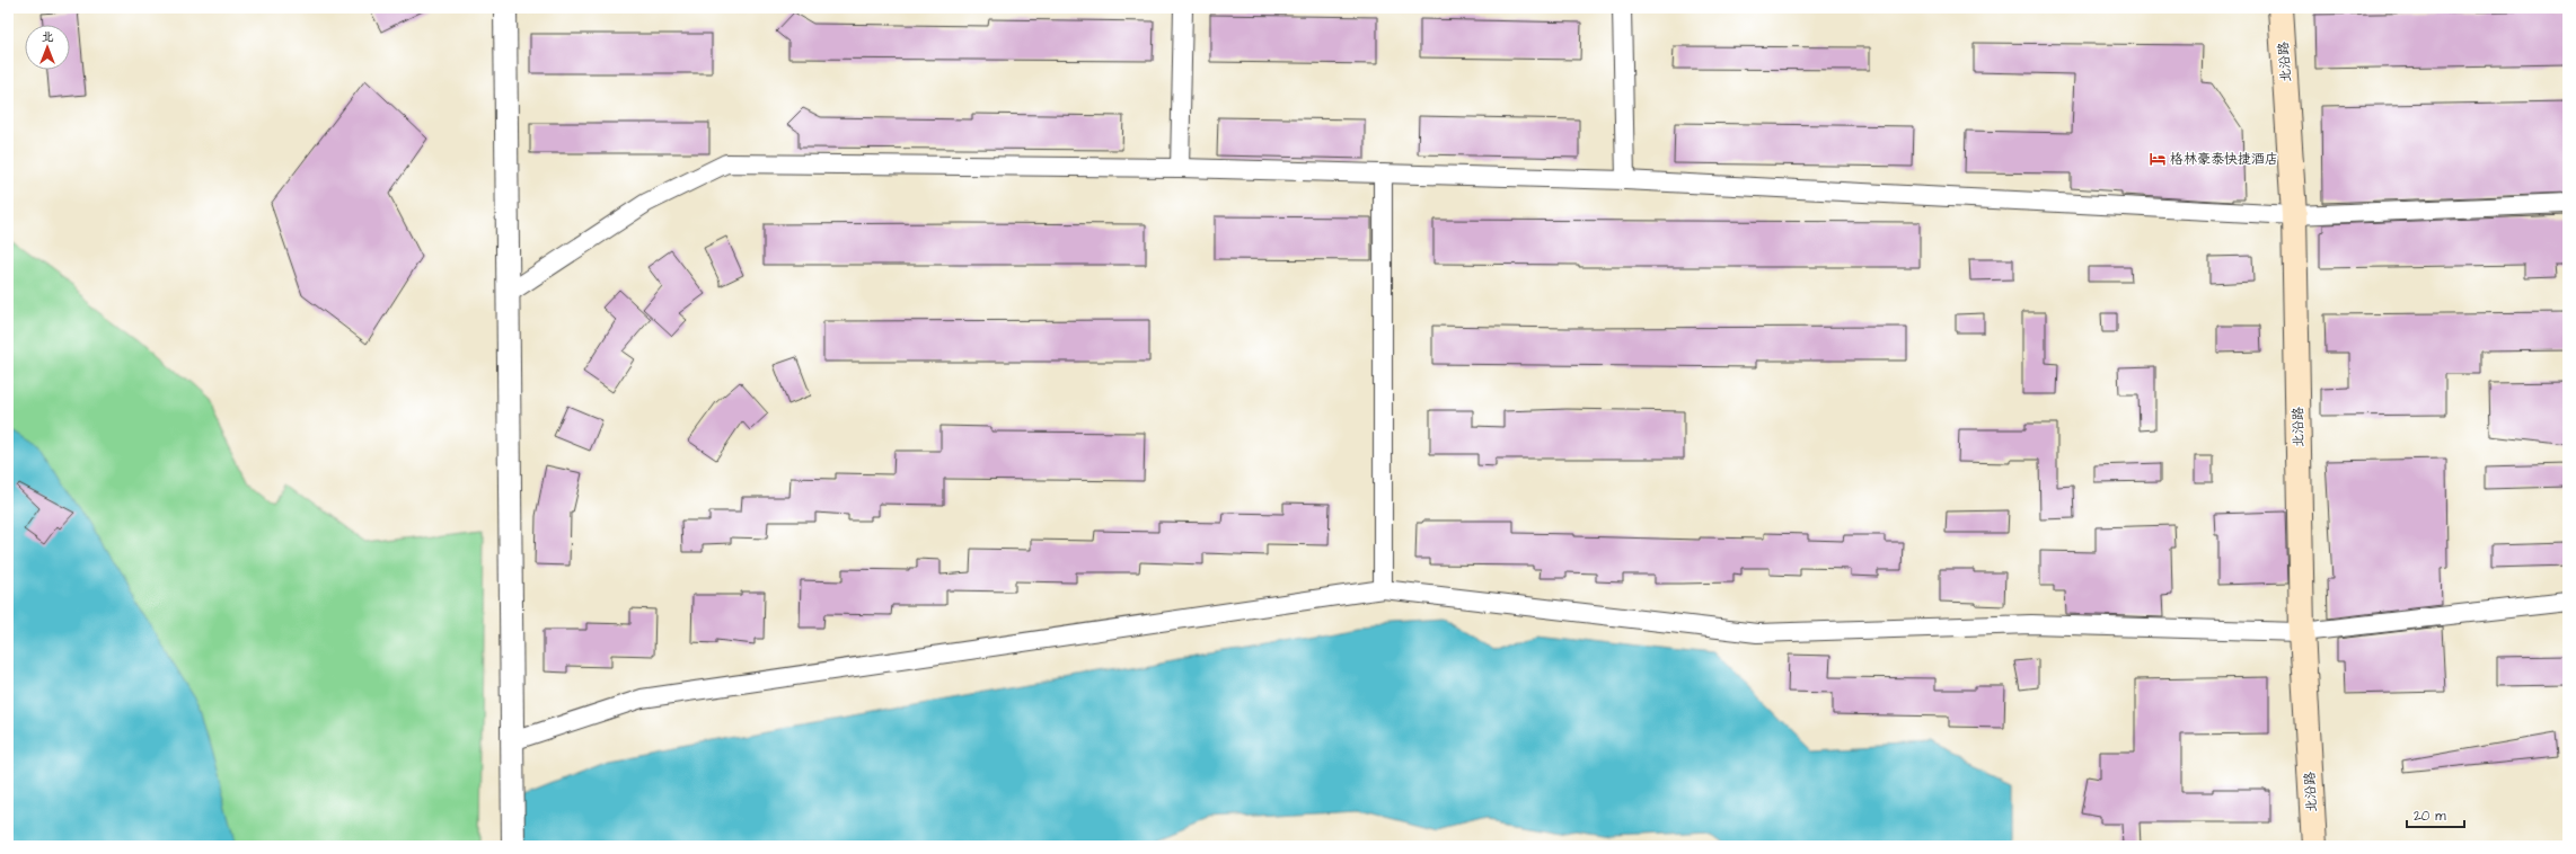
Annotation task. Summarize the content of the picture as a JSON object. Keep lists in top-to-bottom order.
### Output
{
  "streets": {
    "main road": ["北沿路"]
  },
  "places": {
    "hotel": ["格林豪泰快捷酒店"]
  },
  "scale_bar": "20 m",
  "north": "top"
}
